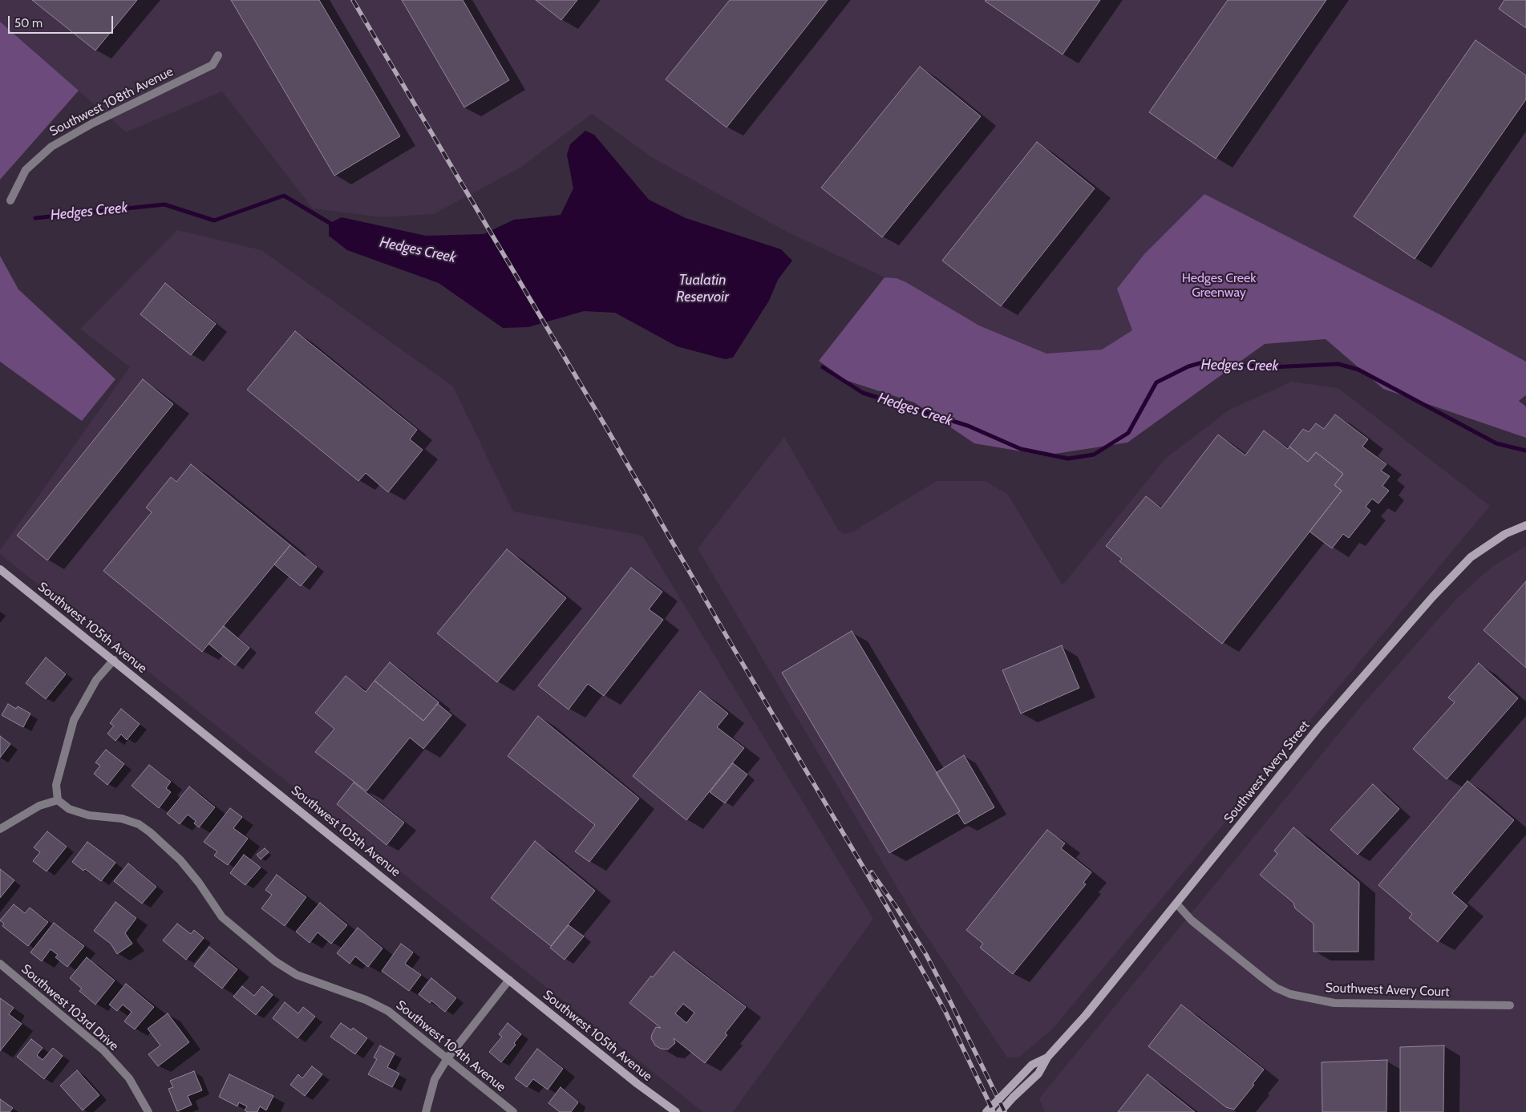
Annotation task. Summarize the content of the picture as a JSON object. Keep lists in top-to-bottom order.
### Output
{
  "streets": {
    "main road": ["Southwest 105th Avenue", "Southwest Avery Street"],
    "street": [
      "Southwest 108th Avenue",
      "Southwest Avery Court",
      "Southwest 103rd Drive",
      "Southwest 104th Avenue"
    ]
  },
  "crossings": [
    ["Southwest Avery Street", "Southwest Avery Court"]
  ],
  "water": ["Hedges Creek", "Tualatin Reservoir"],
  "parks": ["Hedges Creek Greenway"],
  "scale_bar": "50 m"
}
